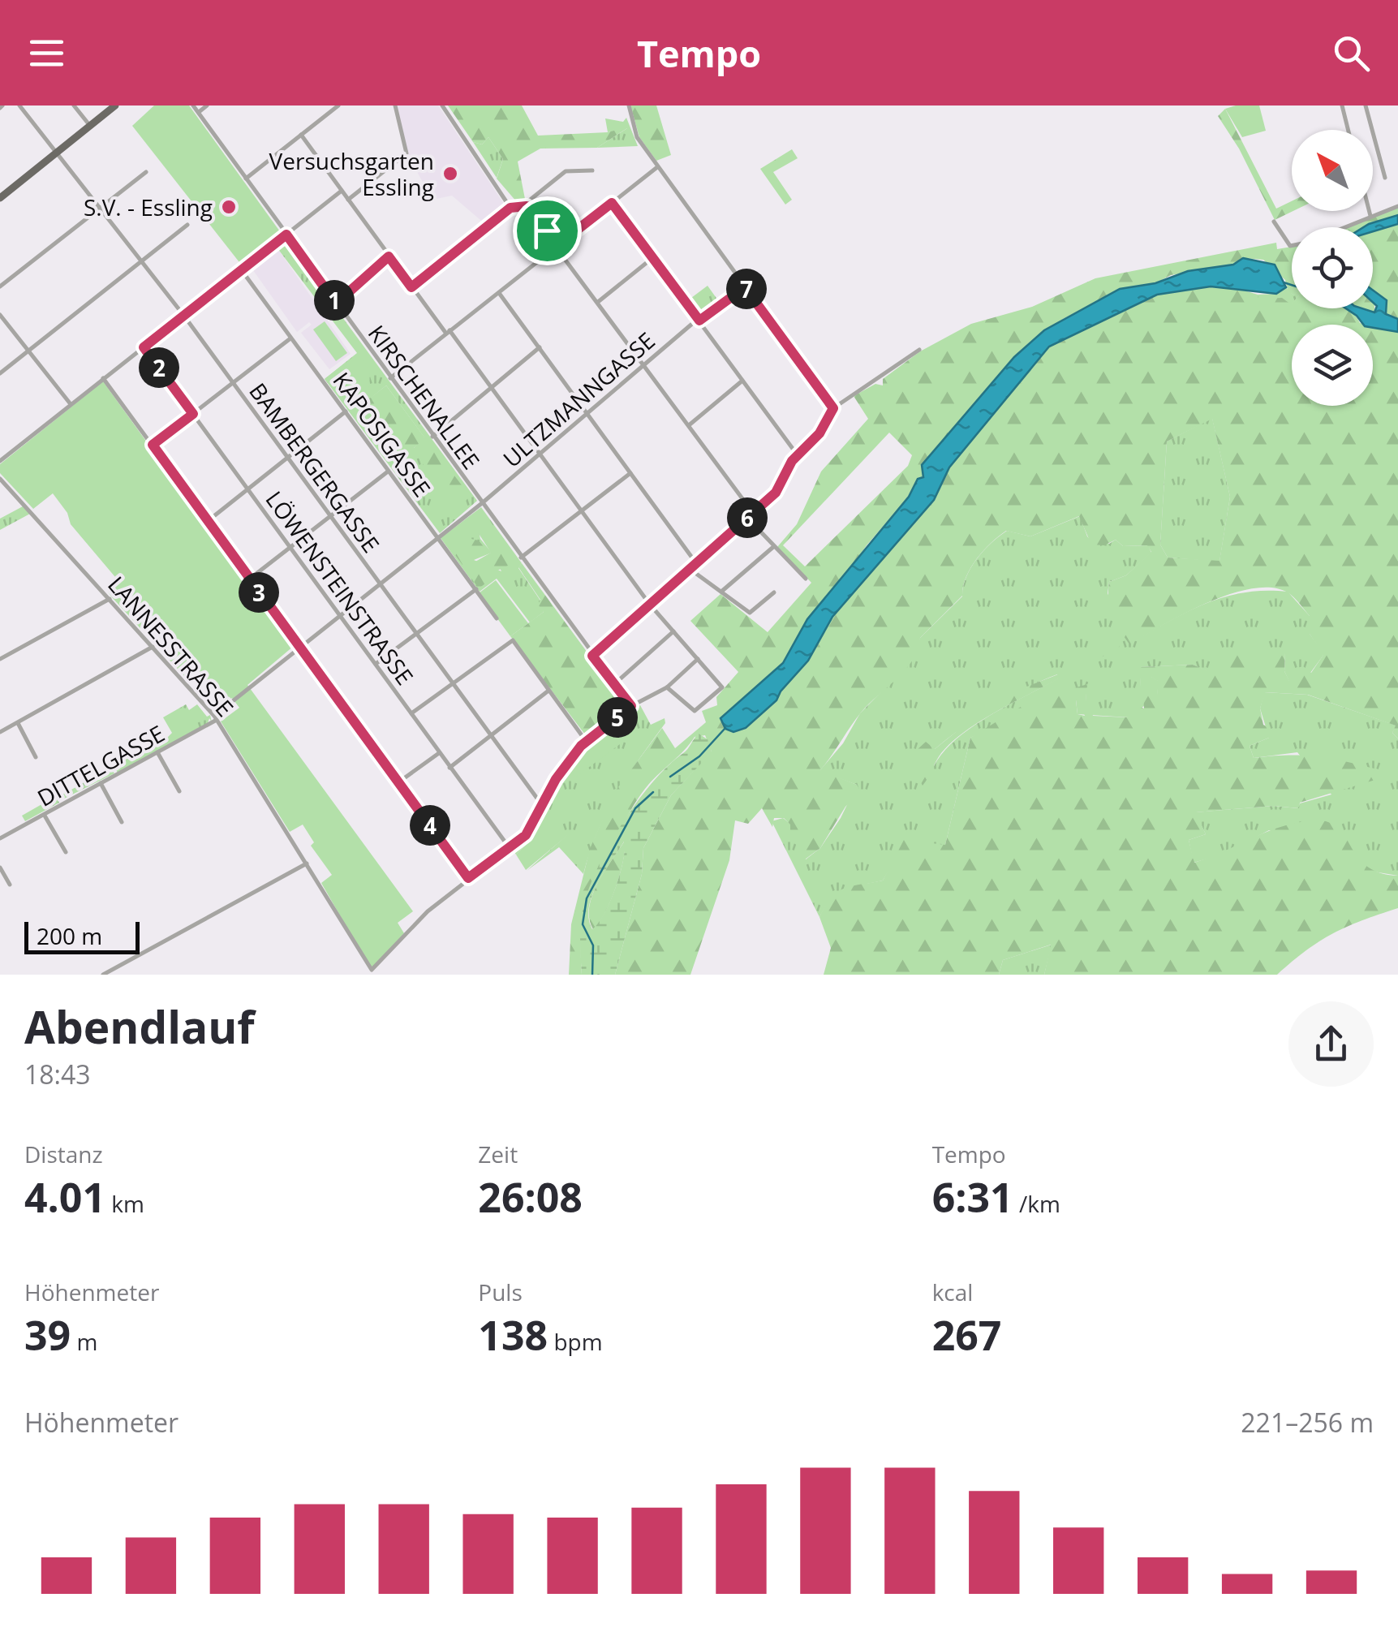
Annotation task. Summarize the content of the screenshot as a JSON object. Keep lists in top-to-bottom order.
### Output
{
  "streets": {
    "street": [
      "KIRSCHENALLEE",
      "ULTZMANNGASSE",
      "KAPOSIGASSE",
      "BAMBERGERGASSE",
      "LÖWENSTEINSTRASSE",
      "LANNESSTRASSE",
      "DITTELGASSE"
    ]
  },
  "crossings": [
    ["KIRSCHENALLEE", "ULTZMANNGASSE"],
    ["ULTZMANNGASSE", "KAPOSIGASSE"],
    ["ULTZMANNGASSE", "BAMBERGERGASSE"],
    ["ULTZMANNGASSE", "LÖWENSTEINSTRASSE"],
    ["ULTZMANNGASSE", "LANNESSTRASSE"],
    ["ULTZMANNGASSE", "DITTELGASSE"],
    ["LANNESSTRASSE", "DITTELGASSE"]
  ],
  "places": ["Versuchsgarten Essling", "S.V. - Essling"],
  "scale_bar": "200 m",
  "north": "top left",
  "page": {
    "header": "Tempo",
    "pins": [
      "7",
      "1",
      "2",
      "6",
      "3",
      "5",
      "4"
    ],
    "scale": "200 m",
    "heading": ["Abendlauf", "18:43"],
    "stats": [
      ["Distanz", "4.01 km"],
      ["Zeit", "26:08"],
      ["Tempo", "6:31 /km"],
      ["Höhenmeter", "39 m"],
      ["Puls", "138 bpm"],
      ["kcal", "267"]
    ],
    "chart": ["Höhenmeter", "221–256 m"]
  }
}
